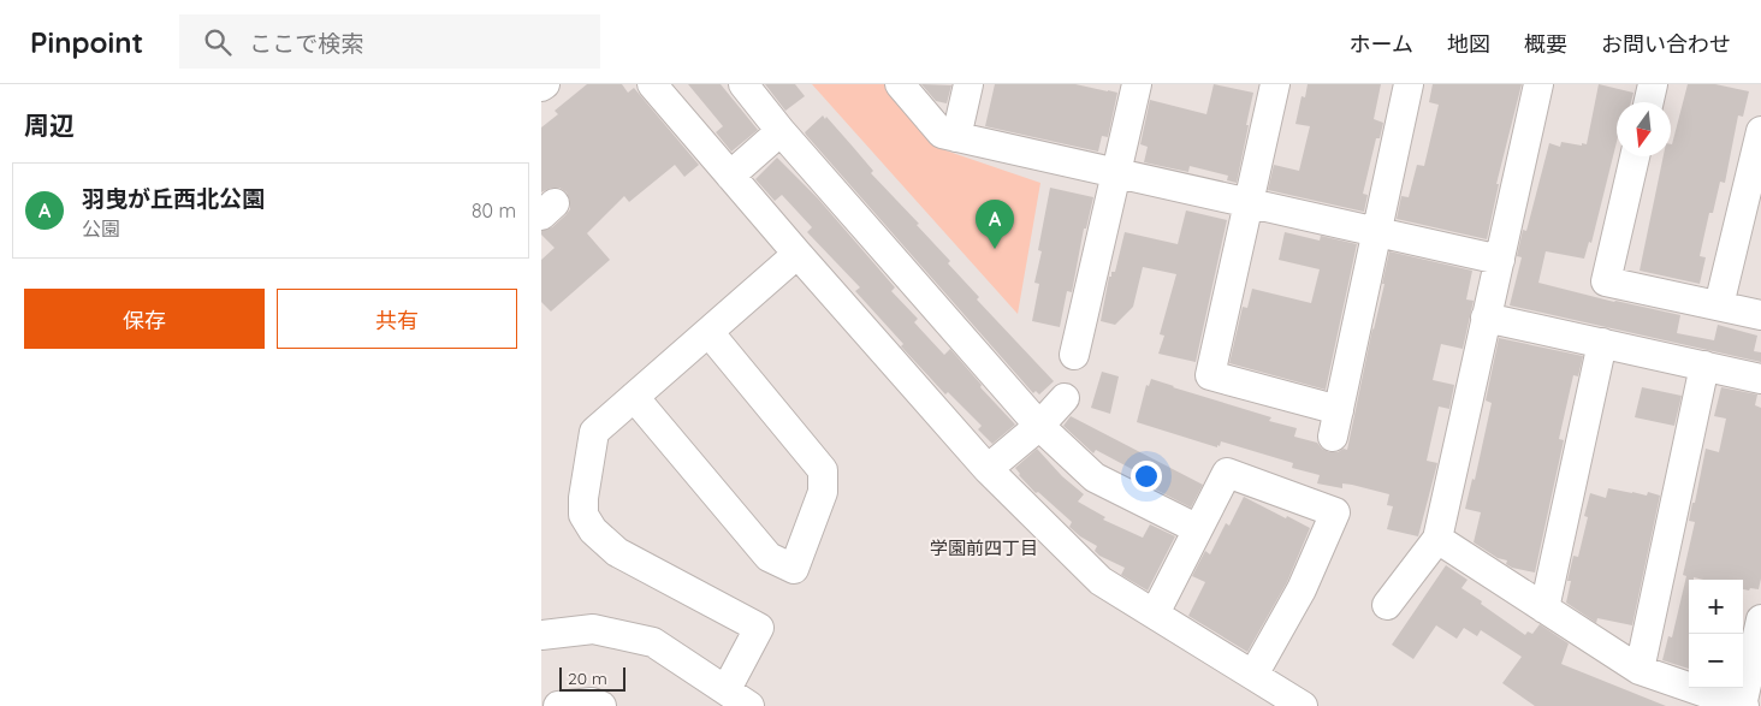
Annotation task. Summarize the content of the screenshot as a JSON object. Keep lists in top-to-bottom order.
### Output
{
  "districts": ["学園前四丁目"],
  "scale_bar": "20 m",
  "north": "bottom",
  "page": {
    "header": "Pinpoint",
    "search": "ここで検索",
    "nav": [
      "ホーム",
      "地図",
      "概要",
      "お問い合わせ"
    ],
    "heading": "周辺",
    "list": [
      {
        "mark": "A",
        "name": "羽曳が丘西北公園",
        "note": "公園",
        "value": "80 m"
      }
    ],
    "pins": "A",
    "buttons": ["保存", "共有"],
    "map_buttons": ["+", "−"],
    "scale": "20 m"
  }
}
